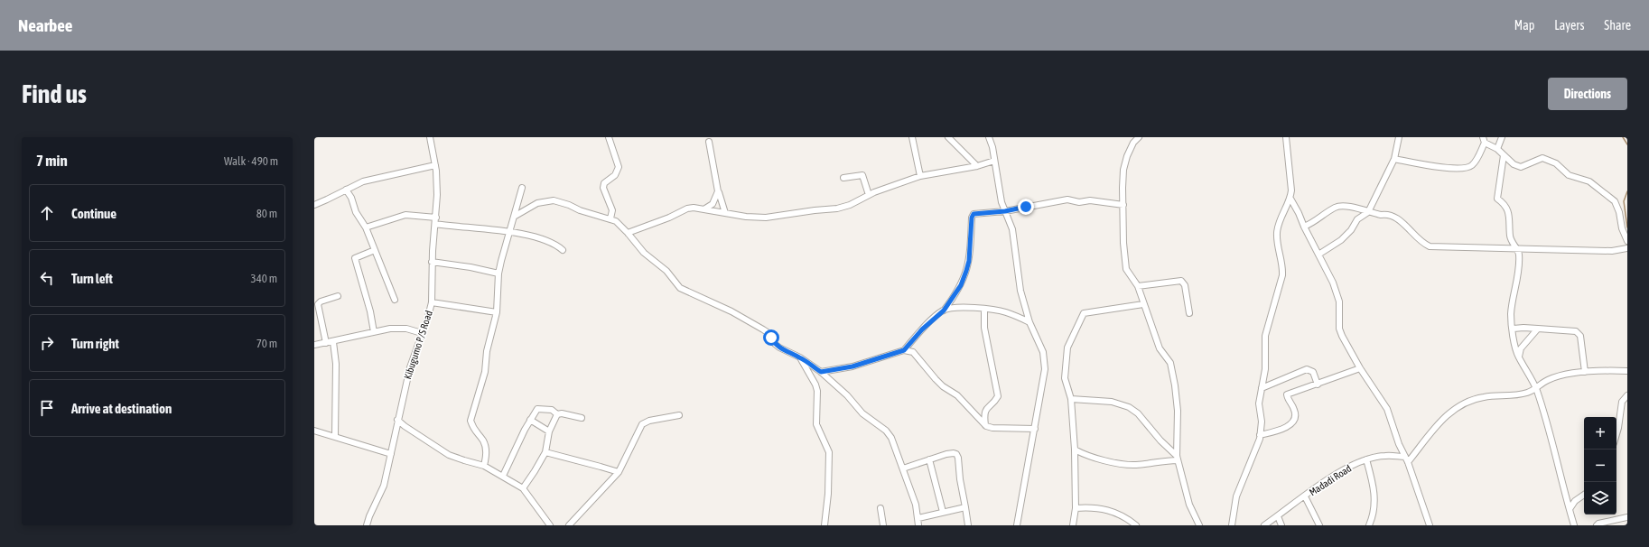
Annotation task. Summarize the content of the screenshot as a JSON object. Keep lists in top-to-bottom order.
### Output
{
  "streets": {
    "street": ["Kibugumo P/S Road", "Madadi Road"]
  },
  "page": {
    "header": "Nearbee",
    "nav": ["Map", "Layers", "Share"],
    "buttons": "Directions",
    "title": "Find us",
    "heading": ["7 min", "Walk · 490 m"],
    "list": [
      ["Continue", "80 m"],
      ["Turn left", "340 m"],
      ["Turn right", "70 m"],
      "Arrive at destination"
    ],
    "map_buttons": ["+", "−"]
  }
}
